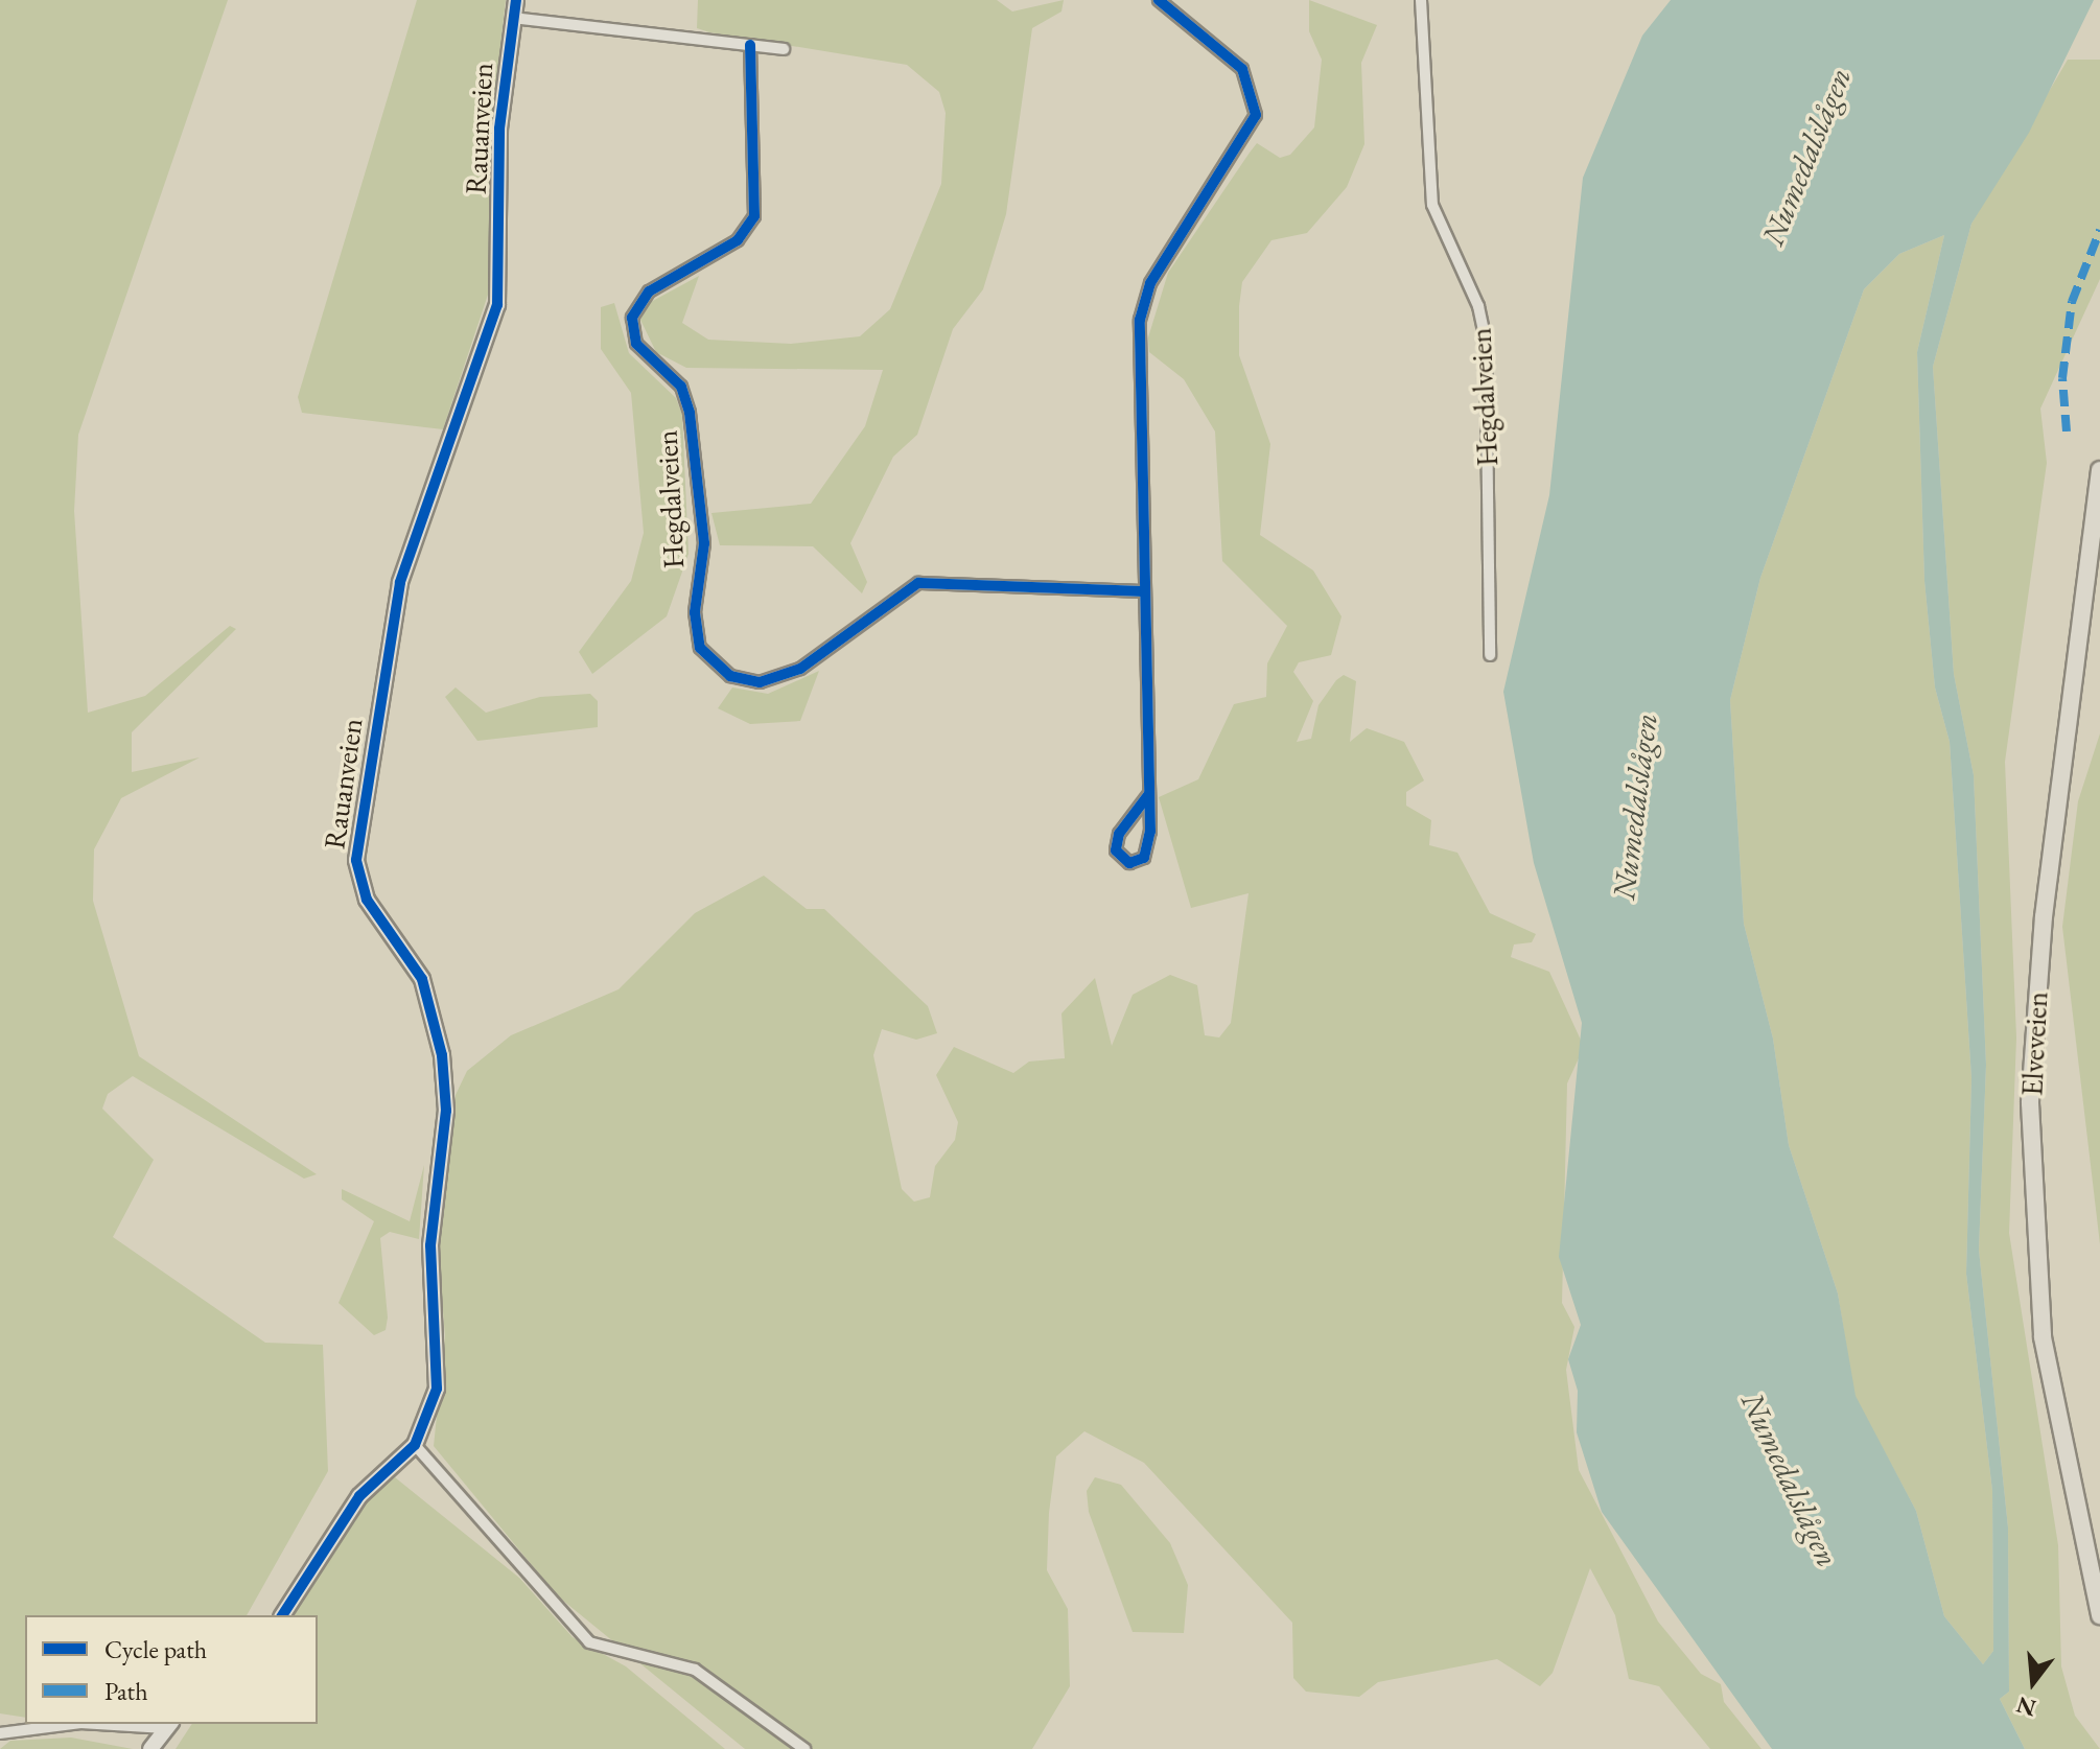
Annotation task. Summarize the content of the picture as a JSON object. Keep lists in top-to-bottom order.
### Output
{
  "streets": {
    "highway": ["Elveveien"],
    "main road": ["Rauanveien"],
    "street": ["Hegdalveien"]
  },
  "water": ["Numedalslågen"],
  "legend": ["Cycle path", "Path"],
  "north": "bottom"
}
